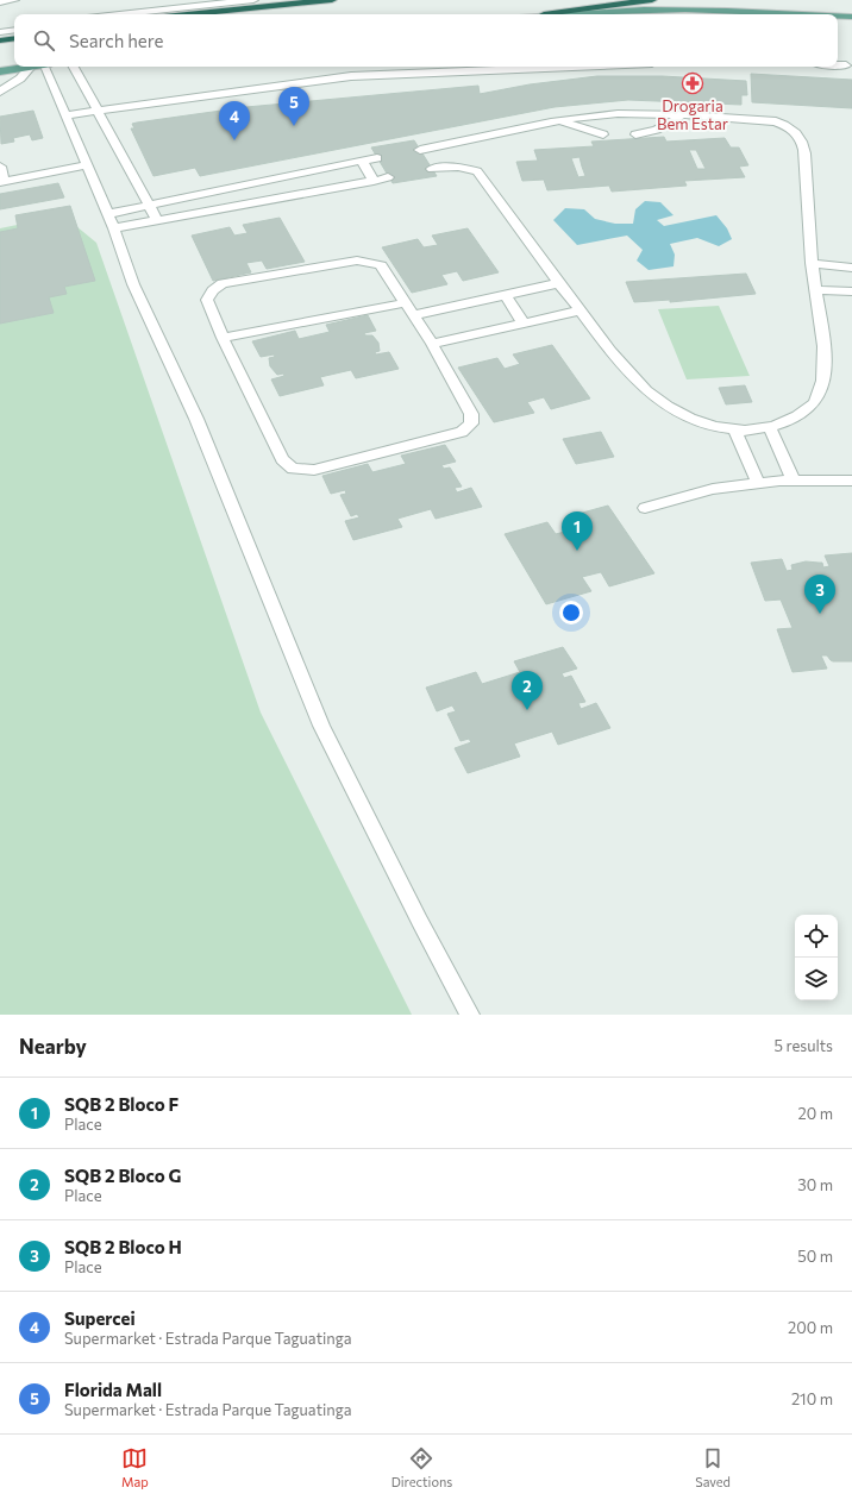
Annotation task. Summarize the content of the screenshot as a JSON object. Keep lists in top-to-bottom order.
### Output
{
  "places": {
    "pharmacy": ["Drogaria Bem Estar"]
  },
  "page": {
    "search": "Search here",
    "pins": [
      "5",
      "4",
      "1",
      "3",
      "2"
    ],
    "heading": ["Nearby", "5 results"],
    "list": [
      {
        "mark": "1",
        "name": "SQB 2 Bloco F",
        "note": "Place",
        "value": "20 m"
      },
      {
        "mark": "2",
        "name": "SQB 2 Bloco G",
        "note": "Place",
        "value": "30 m"
      },
      {
        "mark": "3",
        "name": "SQB 2 Bloco H",
        "note": "Place",
        "value": "50 m"
      },
      {
        "mark": "4",
        "name": "Supercei",
        "note": "Supermarket · Estrada Parque Taguatinga",
        "value": "200 m"
      },
      {
        "mark": "5",
        "name": "Florida Mall",
        "note": "Supermarket · Estrada Parque Taguatinga",
        "value": "210 m"
      }
    ],
    "nav": ["Map", "Directions", "Saved"]
  }
}
